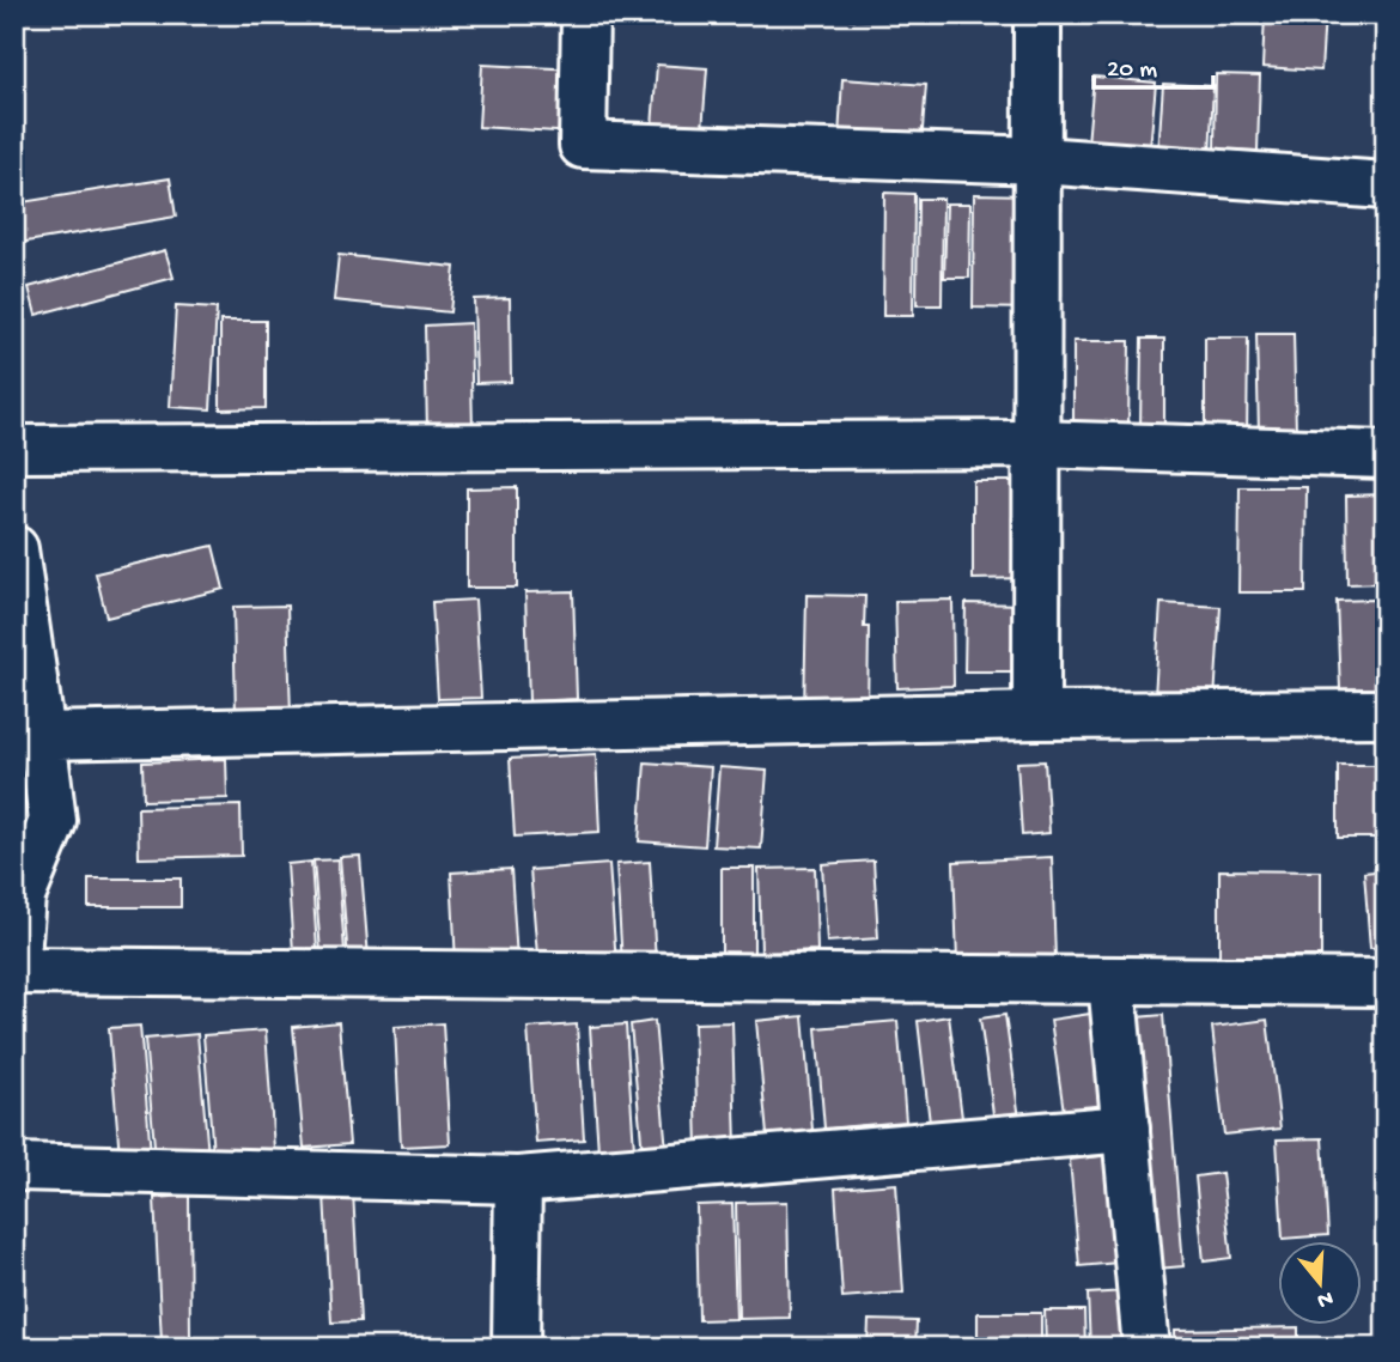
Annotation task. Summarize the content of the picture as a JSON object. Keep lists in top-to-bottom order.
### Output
{
  "scale_bar": "20 m",
  "north": "bottom"
}
